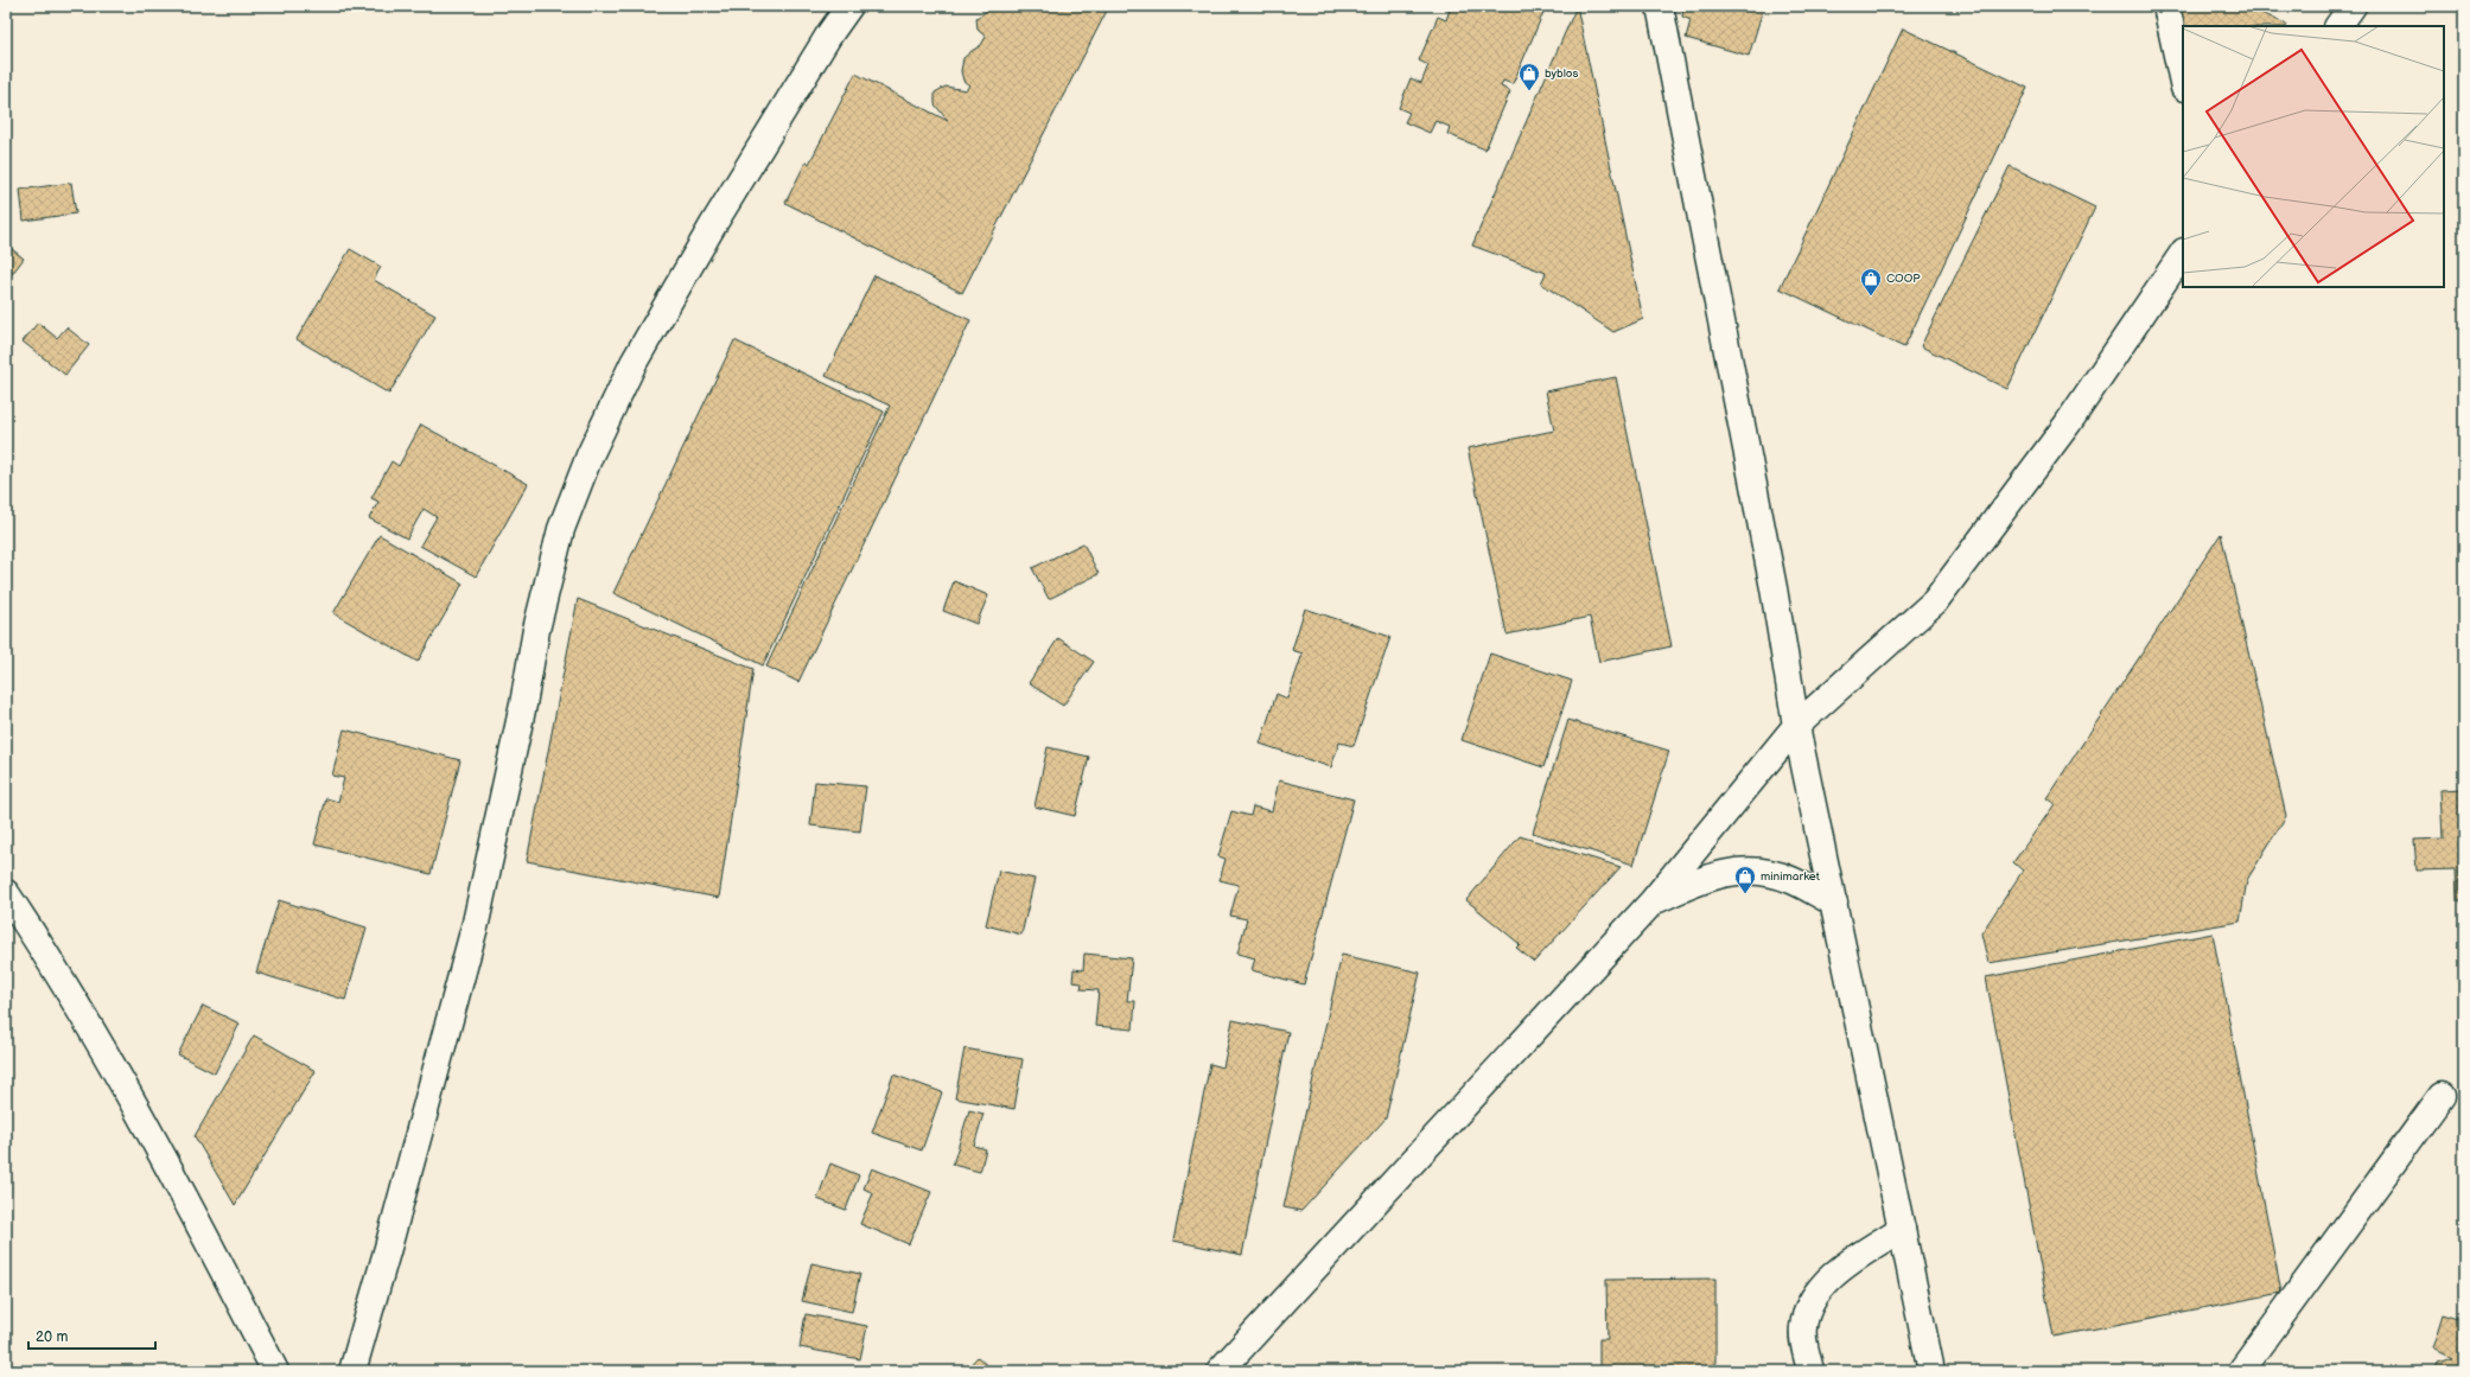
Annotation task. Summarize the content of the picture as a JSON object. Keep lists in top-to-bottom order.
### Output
{
  "places": {
    "shop": ["byblos", "COOP", "minimarket"]
  },
  "scale_bar": "20 m"
}
